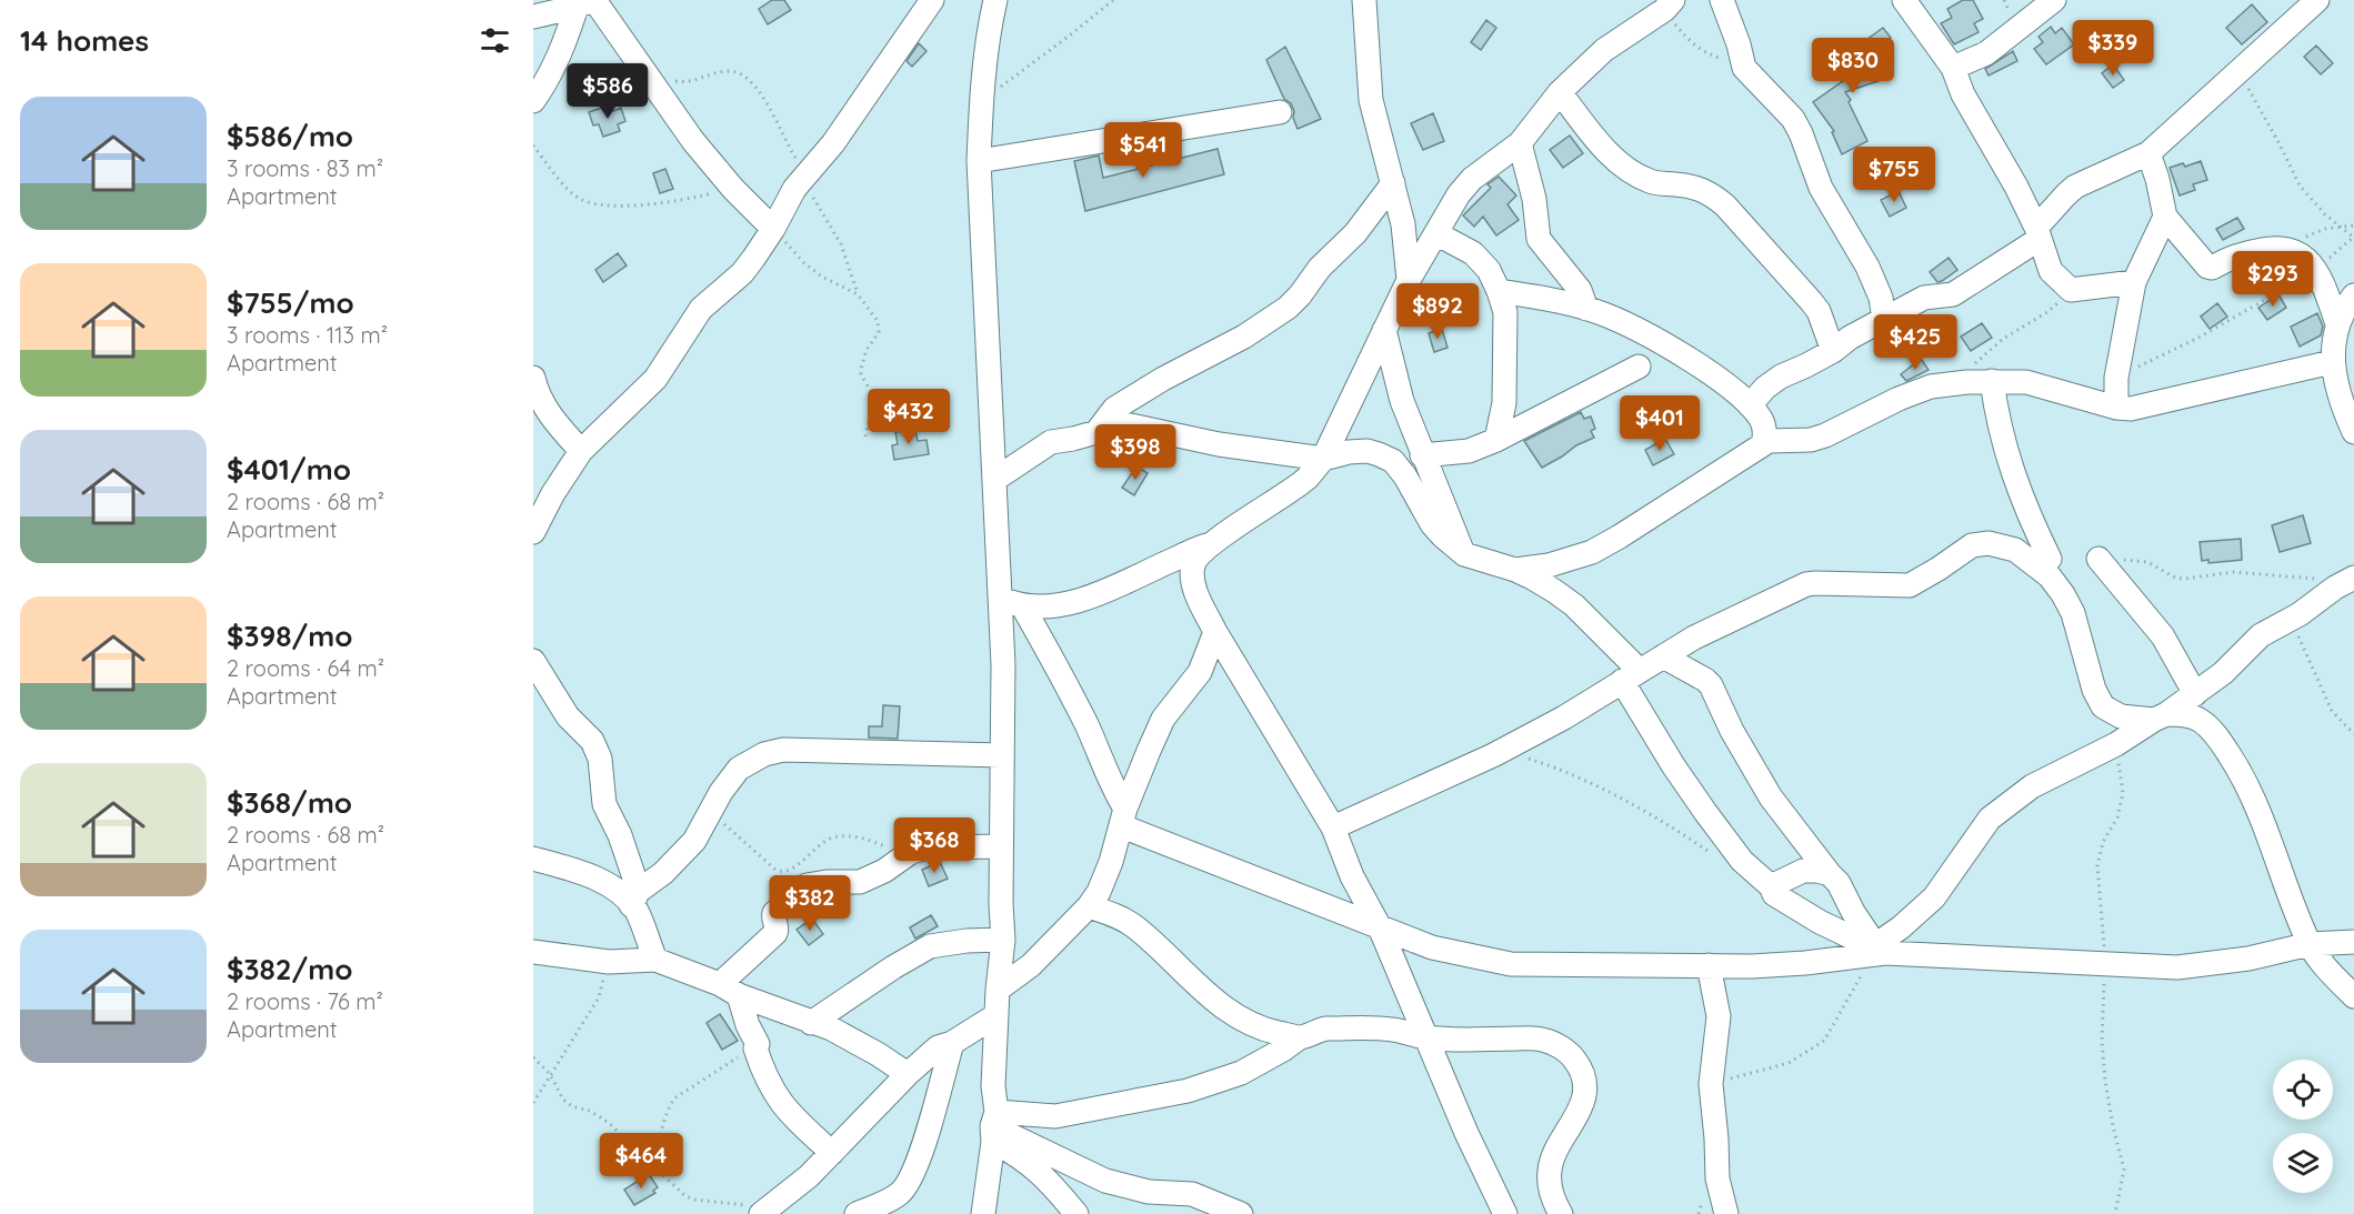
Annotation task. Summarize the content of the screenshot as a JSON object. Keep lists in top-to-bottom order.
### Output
{
  "page": {
    "heading": "14 homes",
    "price": [
      "$339",
      "$830",
      "$586",
      "$541",
      "$755",
      "$293",
      "$892",
      "$425",
      "$432",
      "$401",
      "$398",
      "$368",
      "$382",
      "$464"
    ],
    "list": [
      {
        "name": "$586/mo",
        "note": "3 rooms · 83 m² · Apartment"
      },
      {
        "name": "$755/mo",
        "note": "3 rooms · 113 m² · Apartment"
      },
      {
        "name": "$401/mo",
        "note": "2 rooms · 68 m² · Apartment"
      },
      {
        "name": "$398/mo",
        "note": "2 rooms · 64 m² · Apartment"
      },
      {
        "name": "$368/mo",
        "note": "2 rooms · 68 m² · Apartment"
      },
      {
        "name": "$382/mo",
        "note": "2 rooms · 76 m² · Apartment"
      }
    ]
  }
}
